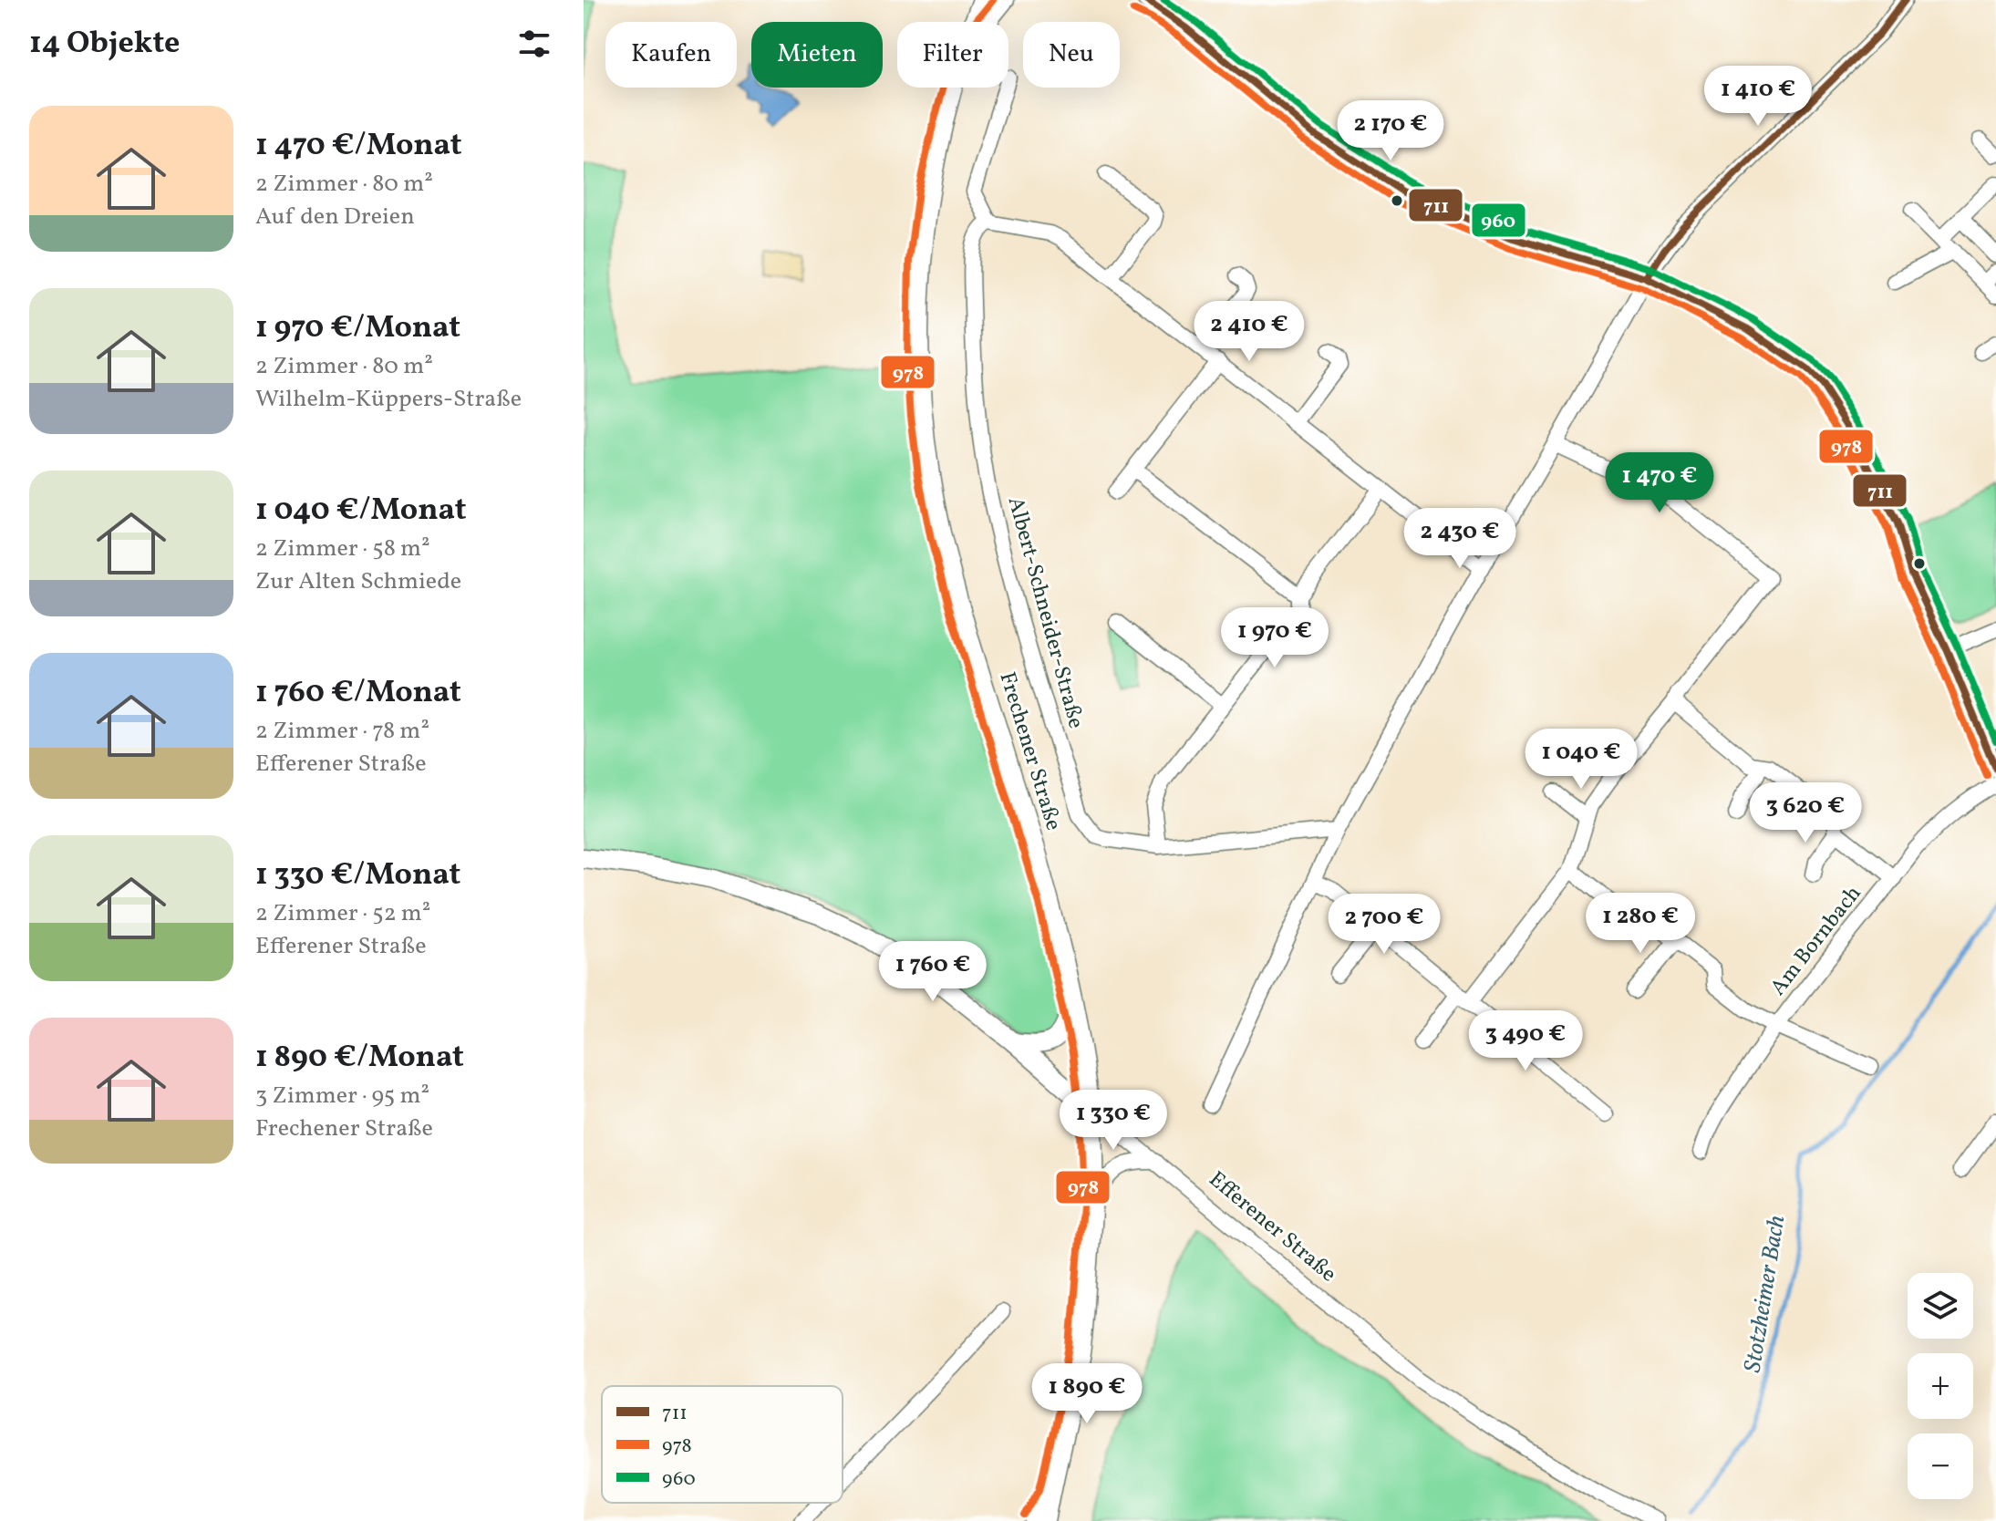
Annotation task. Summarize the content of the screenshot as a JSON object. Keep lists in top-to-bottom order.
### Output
{
  "streets": {
    "main road": ["Frechener Straße", "Efferener Straße"],
    "street": ["Albert-Schneider-Straße", "Am Bornbach"]
  },
  "crossings": [
    ["Frechener Straße", "Efferener Straße"]
  ],
  "water": ["Stotzheimer Bach"],
  "lines": ["transit line 711", "transit line 978", "transit line 960"],
  "legend": ["711", "978", "960"],
  "page": {
    "heading": "14 Objekte",
    "chip": [
      "Kaufen",
      "Mieten",
      "Filter",
      "Neu"
    ],
    "price": [
      "1 410 €",
      "2 170 €",
      "2 410 €",
      "1 470 €",
      "2 430 €",
      "1 970 €",
      "1 040 €",
      "3 620 €",
      "1 280 €",
      "2 700 €",
      "1 760 €",
      "3 490 €",
      "1 330 €",
      "1 890 €"
    ],
    "list": [
      {
        "name": "1 470 €/Monat",
        "note": "2 Zimmer · 80 m² · Auf den Dreien"
      },
      {
        "name": "1 970 €/Monat",
        "note": "2 Zimmer · 80 m² · Wilhelm-Küppers-Straße"
      },
      {
        "name": "1 040 €/Monat",
        "note": "2 Zimmer · 58 m² · Zur Alten Schmiede"
      },
      {
        "name": "1 760 €/Monat",
        "note": "2 Zimmer · 78 m² · Efferener Straße"
      },
      {
        "name": "1 330 €/Monat",
        "note": "2 Zimmer · 52 m² · Efferener Straße"
      },
      {
        "name": "1 890 €/Monat",
        "note": "3 Zimmer · 95 m² · Frechener Straße"
      }
    ],
    "map_buttons": ["+", "−"]
  }
}
